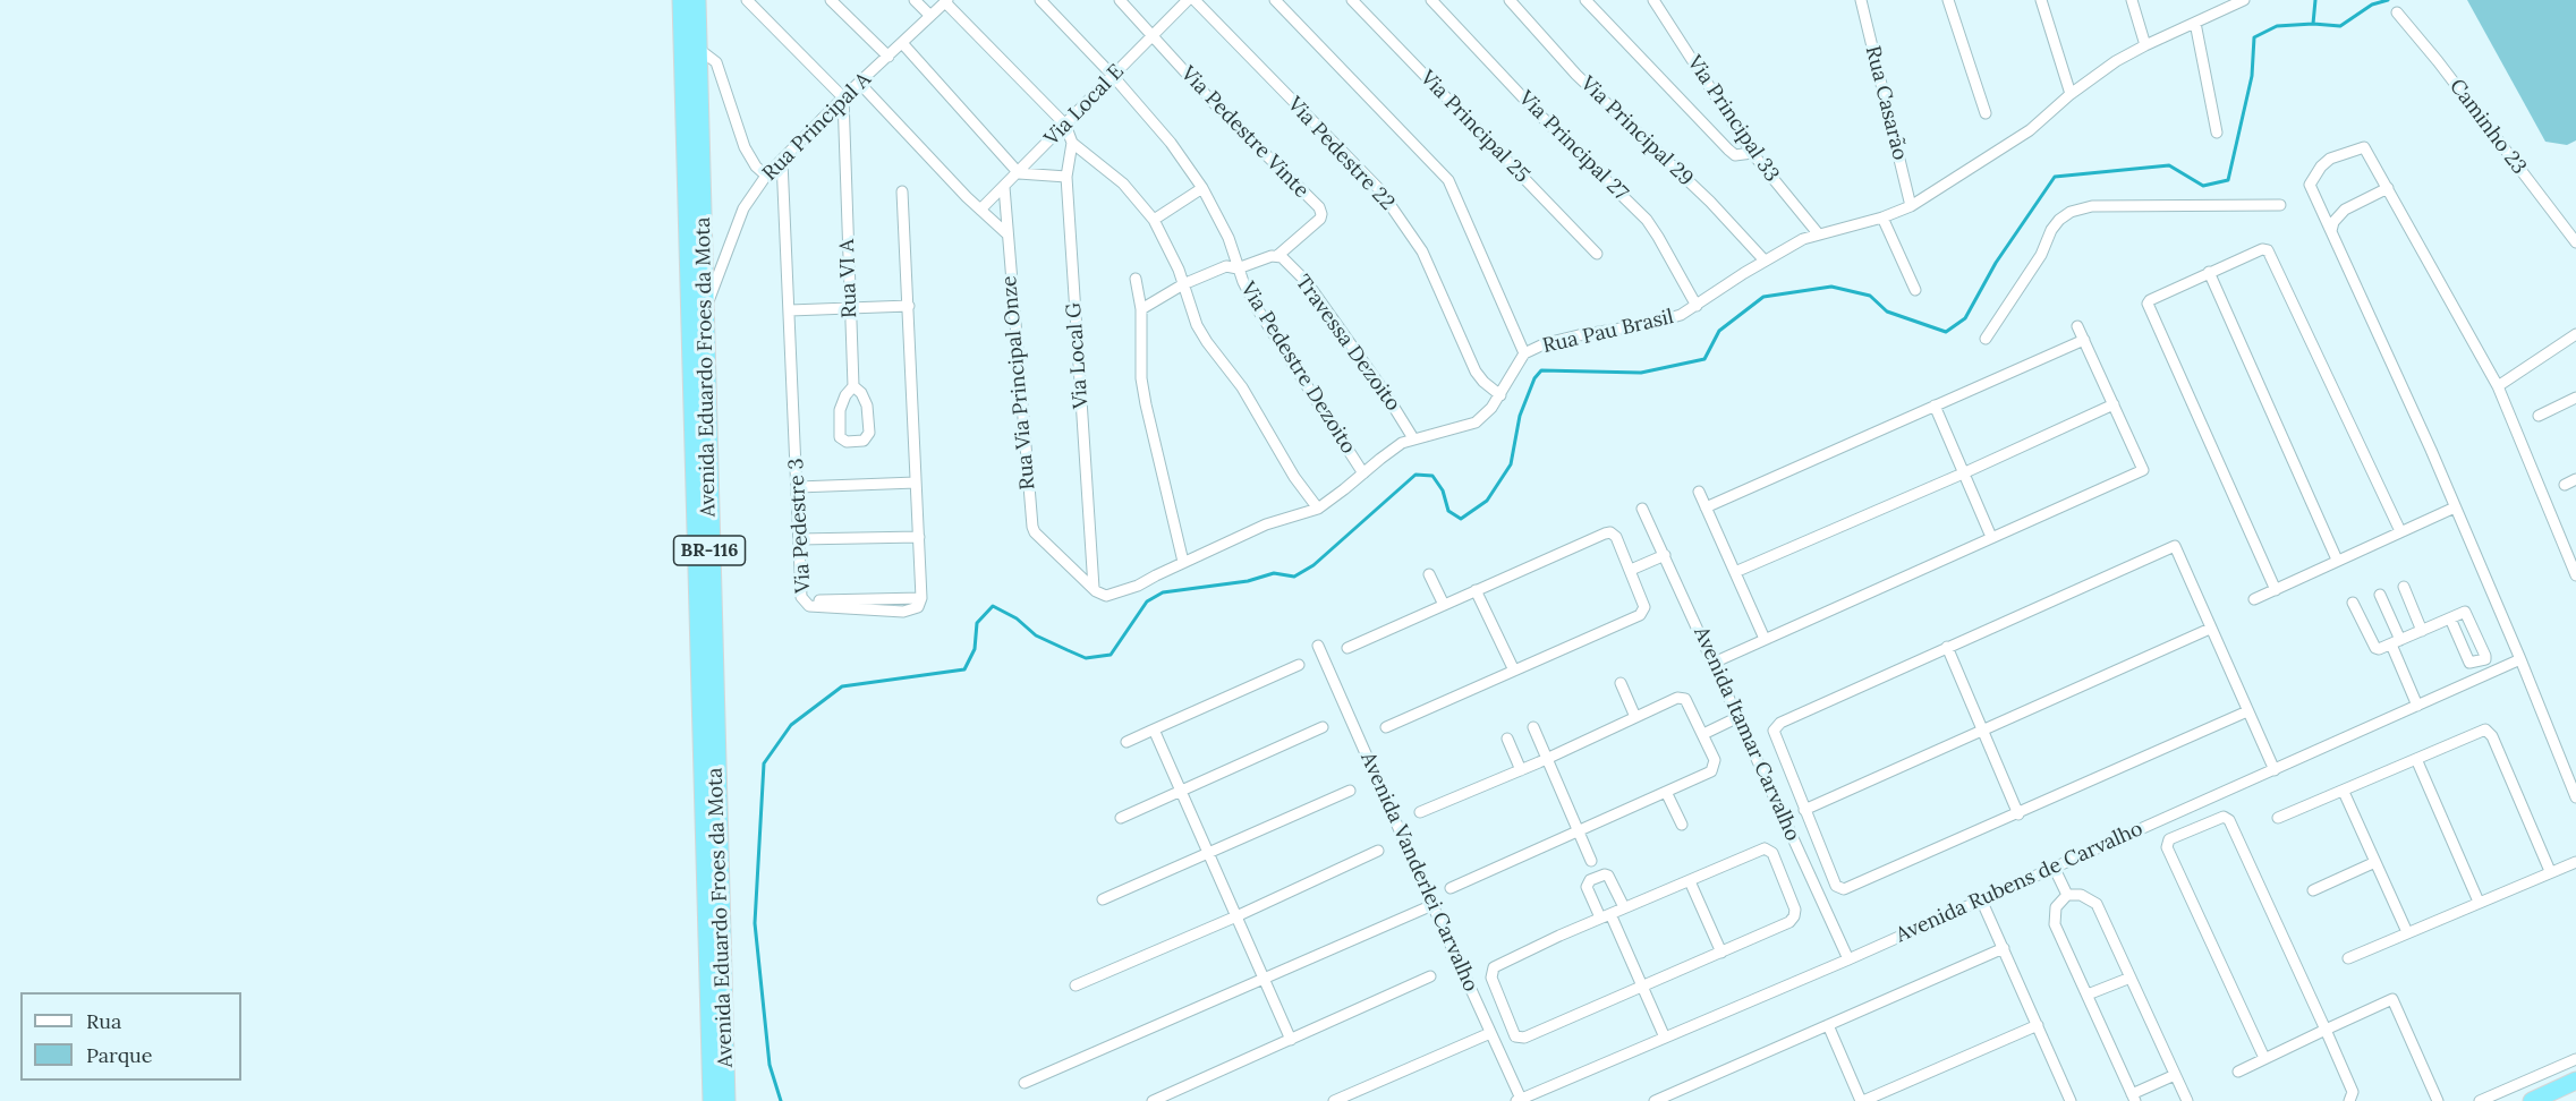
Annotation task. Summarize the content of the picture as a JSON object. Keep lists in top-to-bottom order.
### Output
{
  "streets": {
    "highway": ["Avenida Eduardo Froes da Mota", "BR-116"],
    "street": [
      "Rua Casarão",
      "Via Local E",
      "Via Principal 33",
      "Rua Principal A",
      "Via Principal 25",
      "Caminho 23",
      "Via Principal 29",
      "Via Pedestre Vinte",
      "Via Principal 27",
      "Via Pedestre 22",
      "Rua VI A",
      "Rua Pau Brasil",
      "Travessa Dezoito",
      "Via Local G",
      "Via Pedestre Dezoito",
      "Rua Via Principal Onze",
      "Via Pedestre 3",
      "Avenida Itamar Carvalho",
      "Avenida Vanderlei Carvalho",
      "Avenida Rubens de Carvalho"
    ]
  },
  "crossings": [
    ["Rua Casarão", "Rua Pau Brasil"],
    ["Via Local E", "Via Pedestre Vinte"],
    ["Via Local E", "Via Pedestre Dezoito"],
    ["Via Local E", "Rua Via Principal Onze"],
    ["Via Principal 33", "Rua Pau Brasil"],
    ["Rua Principal A", "Rua VI A"],
    ["Rua Principal A", "Avenida Eduardo Froes da Mota"],
    ["Rua Principal A", "Via Pedestre 3"],
    ["Via Principal 29", "Rua Pau Brasil"],
    ["Via Pedestre Vinte", "Travessa Dezoito"],
    ["Via Principal 27", "Rua Pau Brasil"],
    ["Via Pedestre 22", "Rua Pau Brasil"],
    ["Rua Pau Brasil", "Travessa Dezoito"],
    ["Rua Pau Brasil", "Via Local G"],
    ["Rua Pau Brasil", "Via Pedestre Dezoito"],
    ["Rua Pau Brasil", "Rua Via Principal Onze"],
    ["Via Local G", "Rua Via Principal Onze"],
    ["Avenida Itamar Carvalho", "Avenida Rubens de Carvalho"],
    ["Avenida Vanderlei Carvalho", "Avenida Rubens de Carvalho"]
  ],
  "legend": ["Rua", "Parque"]
}
